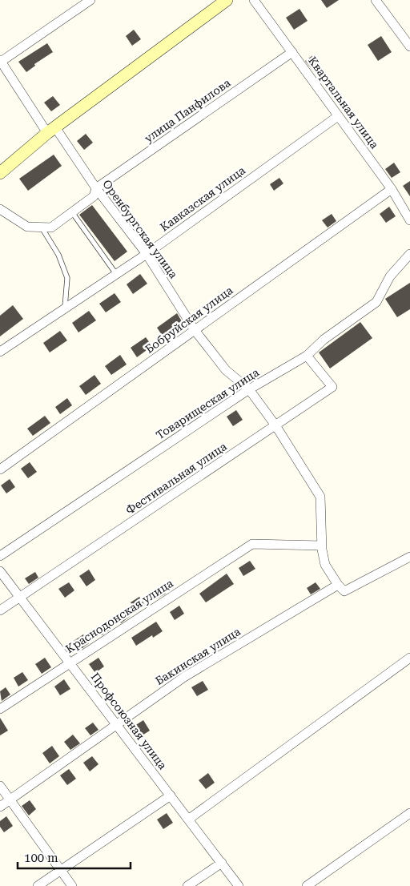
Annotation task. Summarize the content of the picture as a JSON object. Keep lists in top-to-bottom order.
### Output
{
  "streets": {
    "street": [
      "Квартальная улица",
      "улица Панфилова",
      "Кавказская улица",
      "Оренбургская улица",
      "Бобруйская улица",
      "Товарищеская улица",
      "Фестивальная улица",
      "Краснодонская улица",
      "Бакинская улица",
      "Профсоюзная улица"
    ]
  },
  "crossings": [
    ["Квартальная улица", "улица Панфилова"],
    ["Квартальная улица", "Кавказская улица"],
    ["Квартальная улица", "Бобруйская улица"],
    ["улица Панфилова", "Оренбургская улица"],
    ["Кавказская улица", "Оренбургская улица"],
    ["Оренбургская улица", "Бобруйская улица"],
    ["Оренбургская улица", "Товарищеская улица"],
    ["Оренбургская улица", "Фестивальная улица"],
    ["Оренбургская улица", "Краснодонская улица"],
    ["Товарищеская улица", "Фестивальная улица"],
    ["Фестивальная улица", "Профсоюзная улица"],
    ["Краснодонская улица", "Профсоюзная улица"],
    ["Бакинская улица", "Профсоюзная улица"]
  ],
  "scale_bar": "100 m"
}
